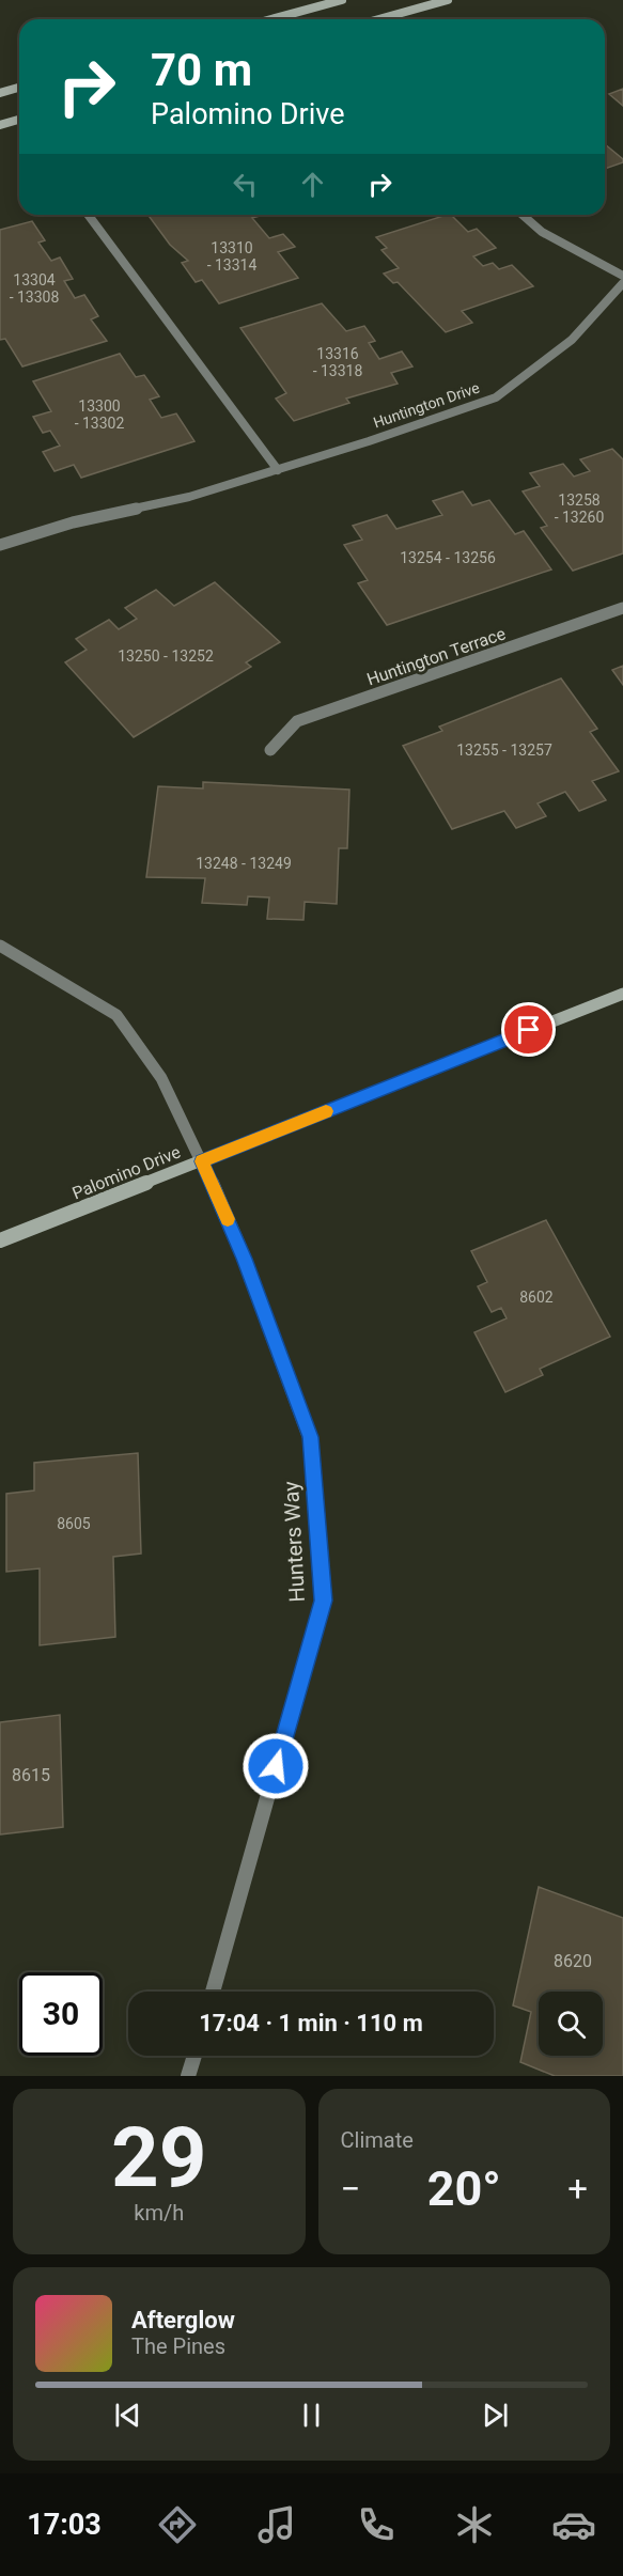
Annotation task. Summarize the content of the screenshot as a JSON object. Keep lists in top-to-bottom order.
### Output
{
  "streets": {
    "street": [
      "Huntington Drive",
      "Huntington Terrace",
      "Palomino Drive",
      "Hunters Way"
    ]
  },
  "crossings": [
    ["Palomino Drive", "Hunters Way"]
  ],
  "house_numbers": [
    "13310 - 13314",
    "13304 - 13308",
    "13316 - 13318",
    "13300 - 13302",
    "13258 - 13260",
    "13254 - 13256",
    "13250 - 13252",
    "13255 - 13257",
    "13248 - 13249",
    "8602",
    "8605",
    "8615",
    "8620"
  ],
  "page": {
    "turn": ["70 m", "Palomino Drive"],
    "limit": "30",
    "trip": "17:04 · 1 min · 110 m",
    "tile": [
      ["29", "km/h"],
      "Climate"
    ],
    "heat": ["−", "20°", "+"],
    "song": ["Afterglow", "The Pines"],
    "tabs": "17:03"
  }
}
